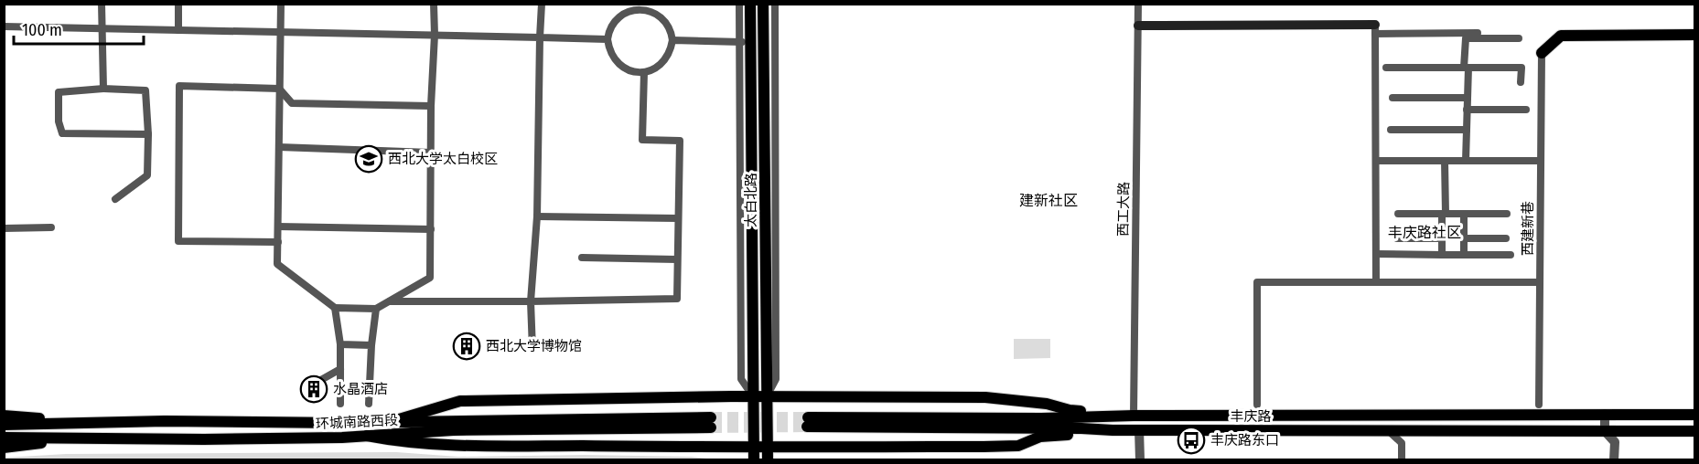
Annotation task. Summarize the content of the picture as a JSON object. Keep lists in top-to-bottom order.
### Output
{
  "streets": {
    "main road": ["太白北路", "丰庆路", "环城南路西段"],
    "street": ["西工大路", "西建新巷"]
  },
  "crossings": [
    ["西工大路", "丰庆路"]
  ],
  "districts": ["建新社区", "丰庆路社区"],
  "places": {
    "school or university": ["西北大学太白校区"],
    "building": ["西北大学博物馆", "水晶酒店"],
    "bus stop": ["丰庆路东口"]
  },
  "scale_bar": "100 m"
}
